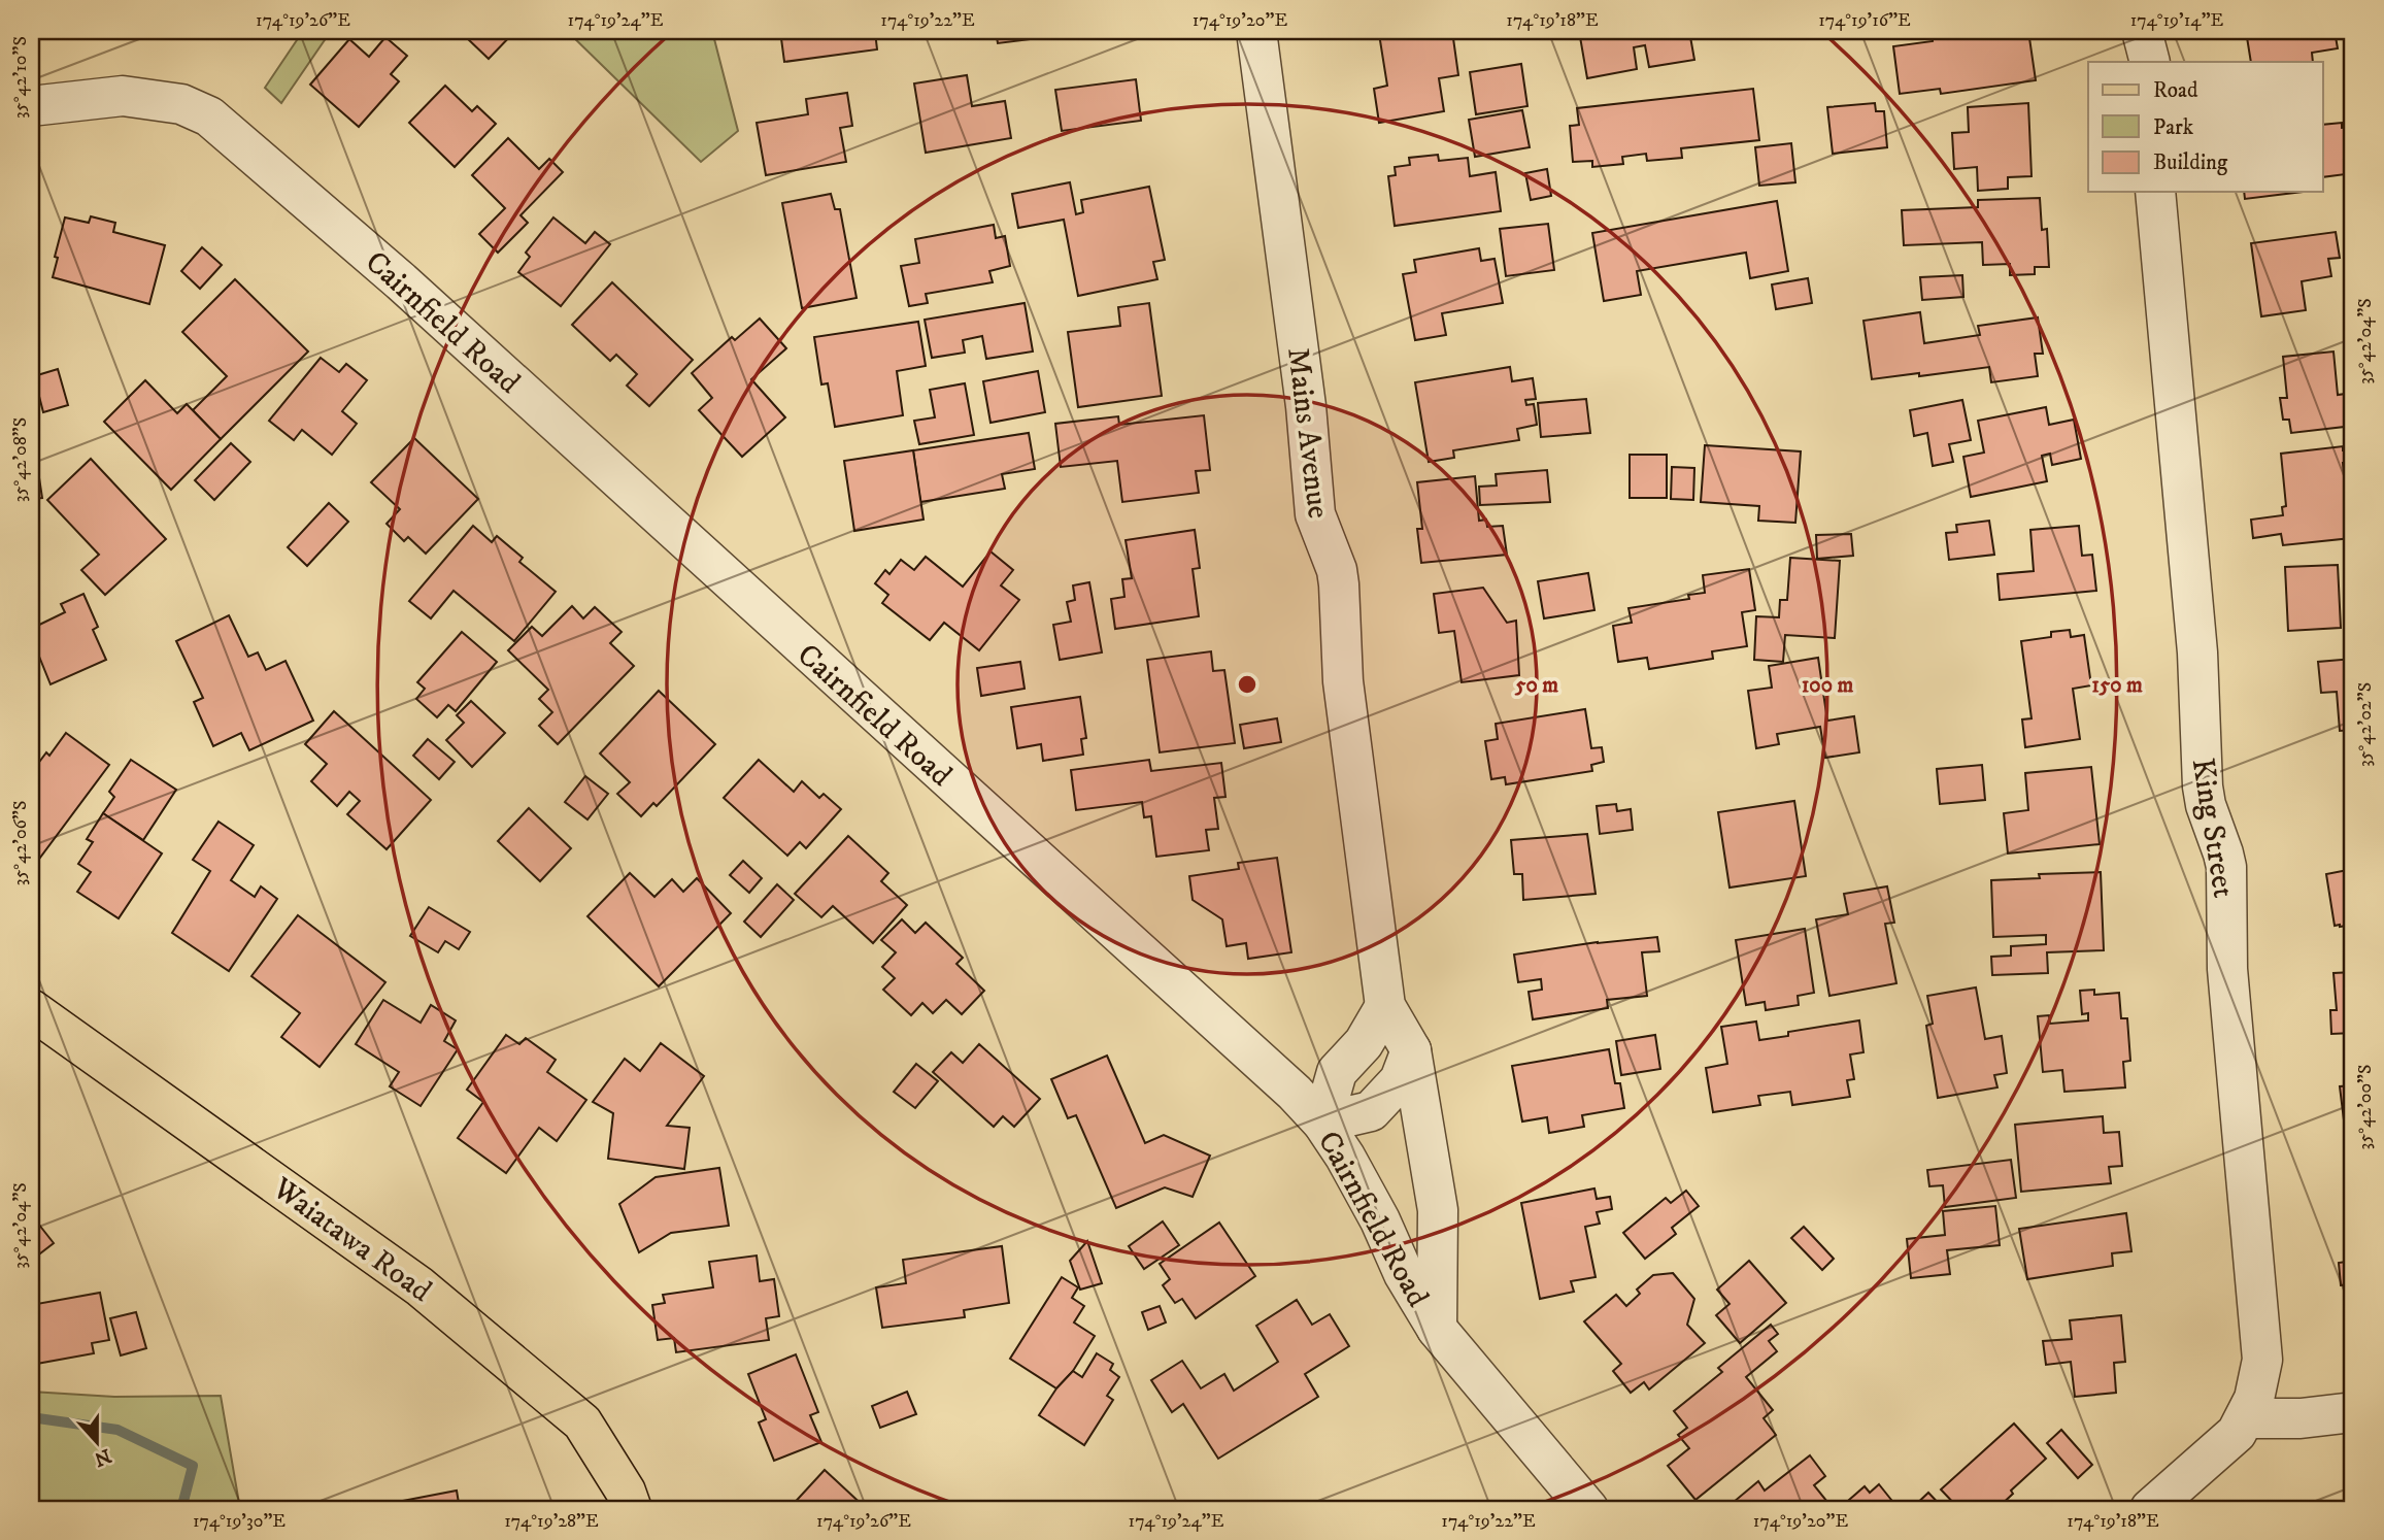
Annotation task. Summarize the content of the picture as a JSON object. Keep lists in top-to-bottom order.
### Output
{
  "streets": {
    "main road": ["Waiatawa Road"],
    "street": ["Cairnfield Road", "Mains Avenue", "King Street"]
  },
  "crossings": [
    ["Cairnfield Road", "Mains Avenue"]
  ],
  "legend": ["Road", "Park", "Building"],
  "north": "bottom",
  "coordinates": [
    "174°19'26\"E",
    "174°19'24\"E",
    "174°19'22\"E",
    "174°19'20\"E",
    "174°19'18\"E",
    "174°19'16\"E",
    "174°19'14\"E",
    "35°42'10\"S",
    "35°42'04\"S",
    "35°42'08\"S",
    "35°42'02\"S",
    "35°42'06\"S",
    "35°42'00\"S",
    "174°19'30\"E",
    "174°19'28\"E"
  ],
  "rings": ["50 m", "100 m", "150 m"]
}
